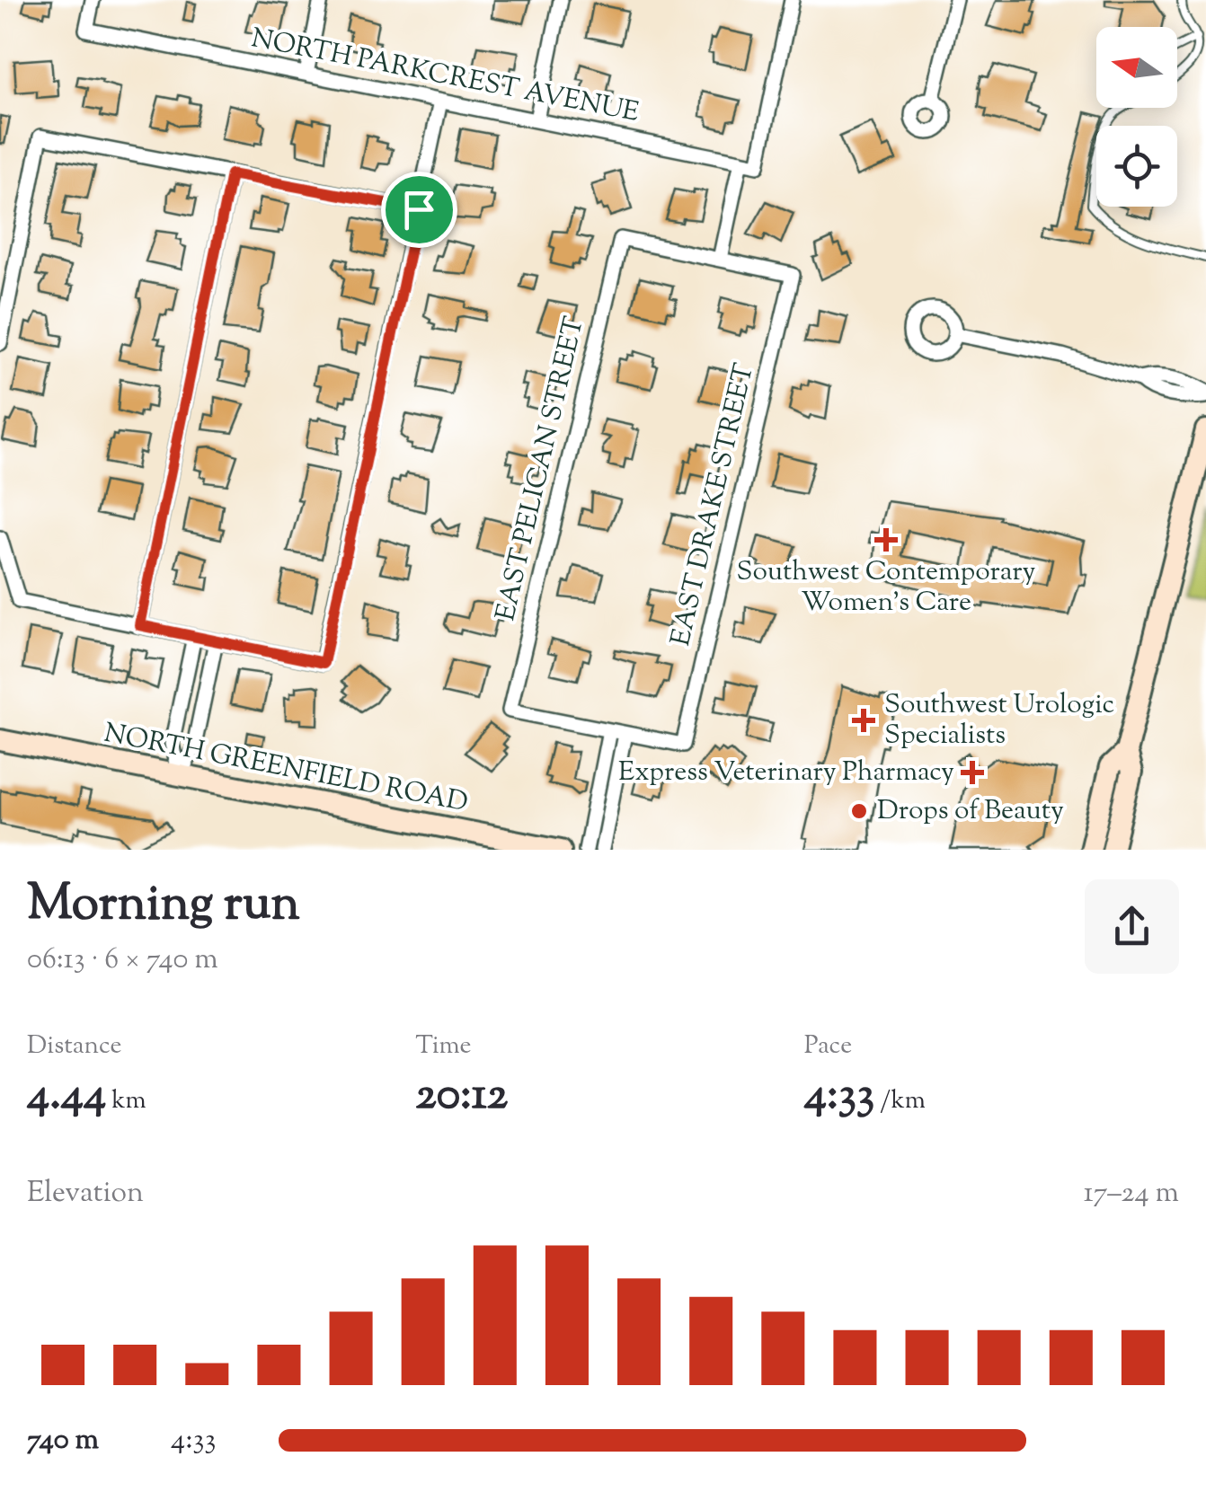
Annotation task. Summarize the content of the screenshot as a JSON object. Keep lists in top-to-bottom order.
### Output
{
  "streets": {
    "main road": ["NORTH GREENFIELD ROAD"],
    "street": ["NORTH PARKCREST AVENUE", "EAST PELICAN STREET", "EAST DRAKE STREET"]
  },
  "crossings": [
    ["EAST PELICAN STREET", "EAST DRAKE STREET"]
  ],
  "places": {
    "health": ["Southwest Contemporary Women’s Care", "Southwest Urologic Specialists", "Express Veterinary Pharmacy"],
    "other": ["Drops of Beauty"]
  },
  "north": "left",
  "page": {
    "heading": ["Morning run", "06:13 · 6 × 740 m"],
    "stats": [
      ["Distance", "4.44 km"],
      ["Time", "20:12"],
      ["Pace", "4:33 /km"]
    ],
    "chart": ["Elevation", "17–24 m"],
    "list": [
      {
        "name": "740 m",
        "note": "4:33"
      }
    ]
  }
}
